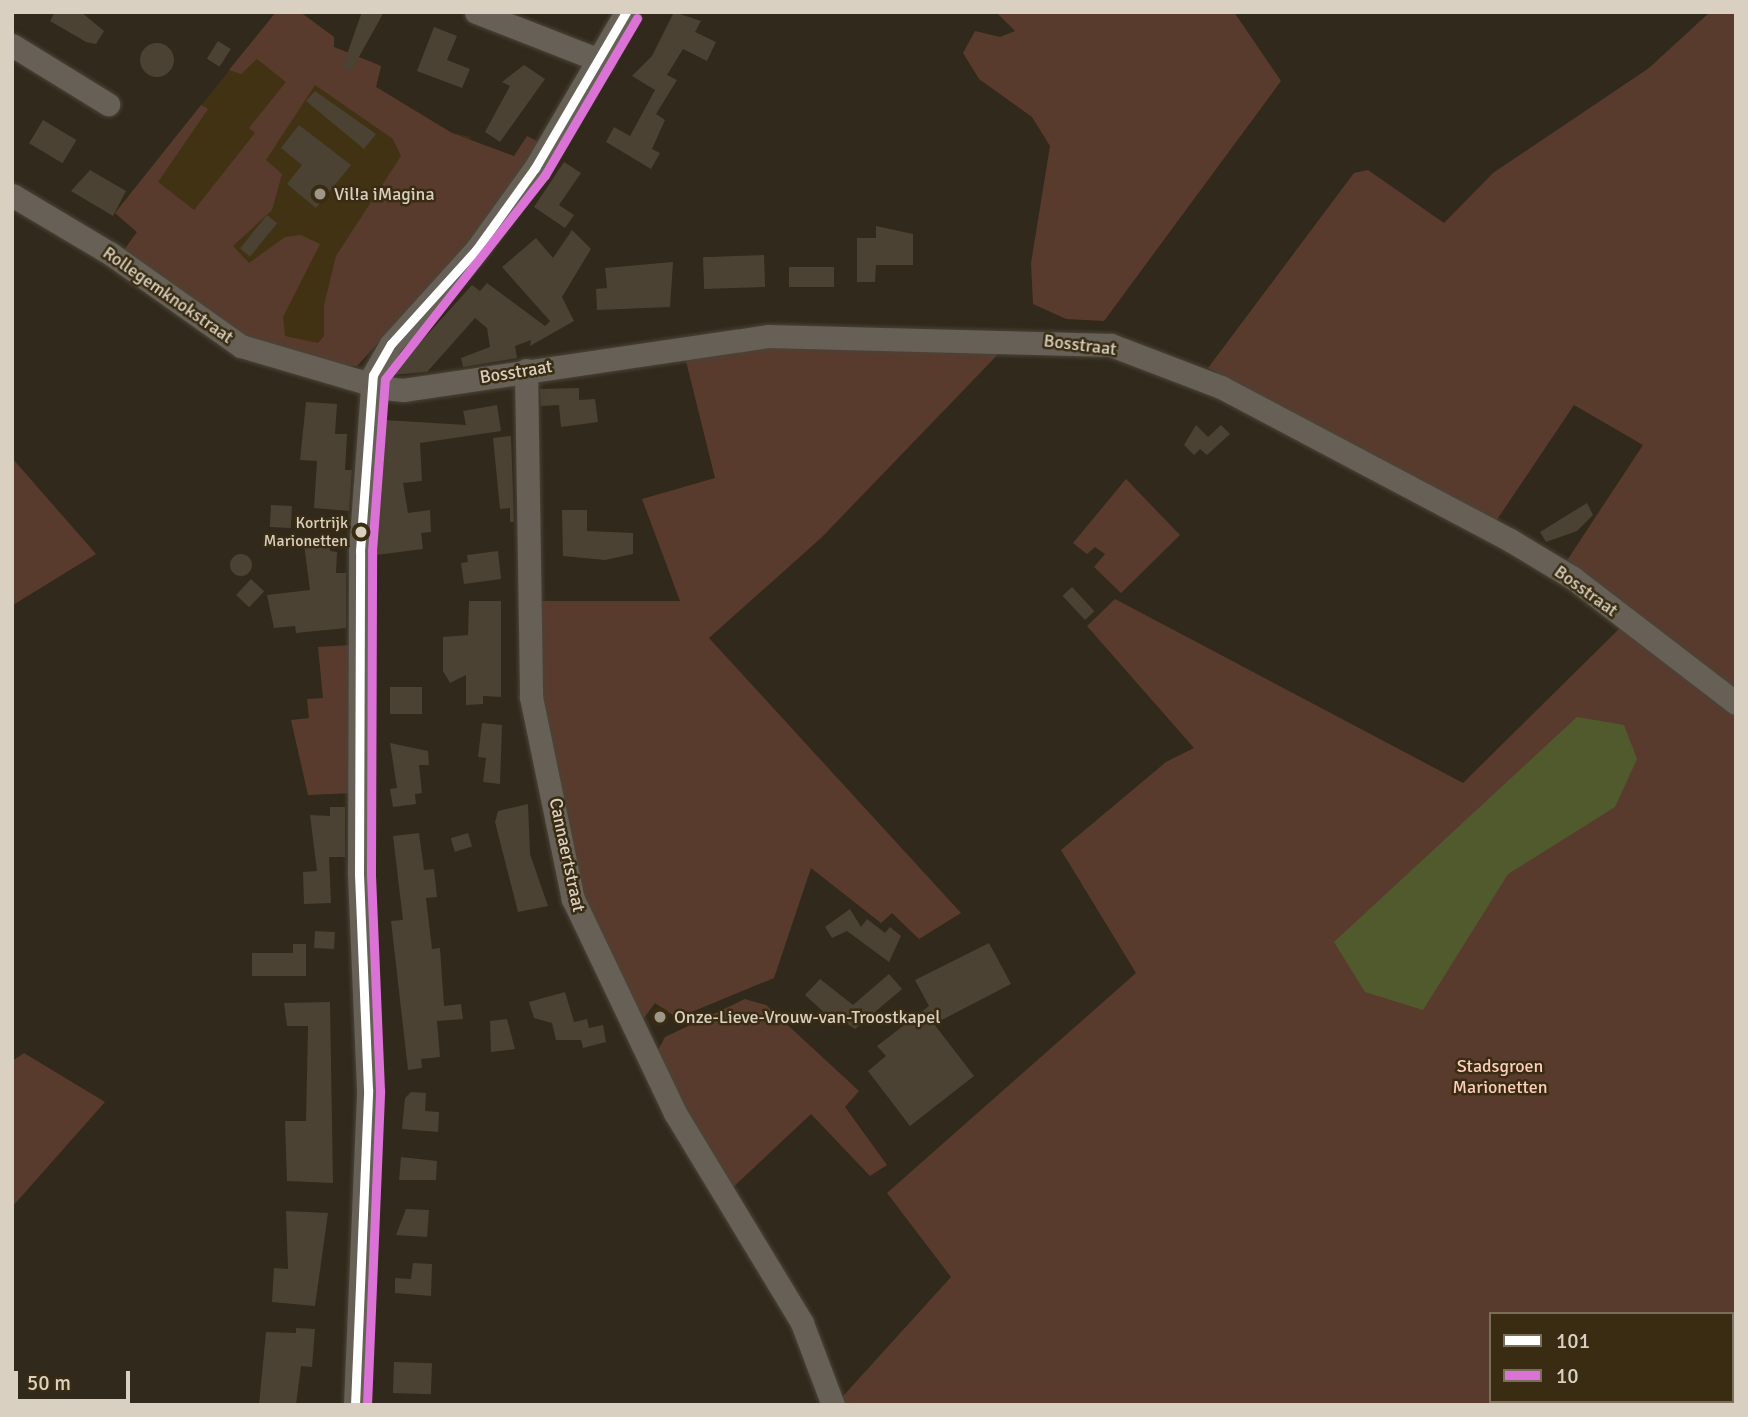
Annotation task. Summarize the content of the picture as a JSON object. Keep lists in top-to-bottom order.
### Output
{
  "streets": {
    "street": ["Rollegemknokstraat", "Bosstraat", "Cannaertstraat"]
  },
  "crossings": [
    ["Rollegemknokstraat", "Bosstraat"],
    ["Bosstraat", "Cannaertstraat"]
  ],
  "parks": ["Stadsgroen Marionetten"],
  "places": ["Vil!a iMagina", "Kortrijk Marionetten", "Onze-Lieve-Vrouw-van-Troostkapel"],
  "lines": ["transit line 101", "transit line 10"],
  "legend": ["101", "10"],
  "scale_bar": "50 m"
}
